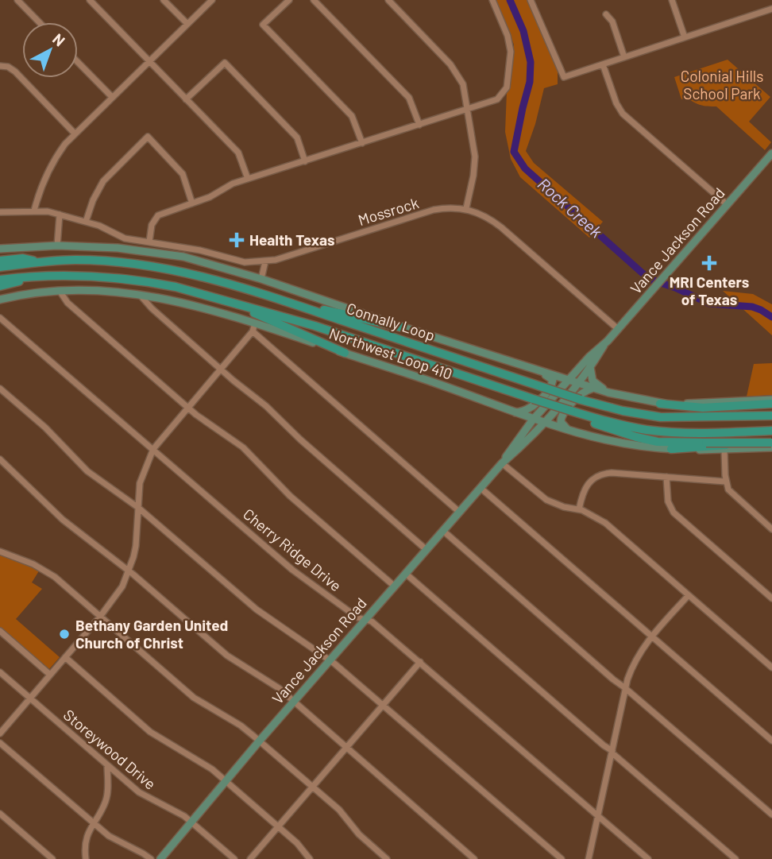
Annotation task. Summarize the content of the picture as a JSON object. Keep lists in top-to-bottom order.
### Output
{
  "streets": {
    "highway": ["Connally Loop"],
    "main road": ["Vance Jackson Road", "Northwest Loop 410"],
    "street": ["Mossrock", "Cherry Ridge Drive", "Storeywood Drive"]
  },
  "crossings": [
    ["Mossrock", "Vance Jackson Road"],
    ["Vance Jackson Road", "Northwest Loop 410"],
    ["Vance Jackson Road", "Cherry Ridge Drive"],
    ["Vance Jackson Road", "Storeywood Drive"]
  ],
  "water": ["Rock Creek"],
  "parks": ["Colonial Hills School Park"],
  "places": {
    "health": ["Health Texas", "MRI Centers of Texas"],
    "other": ["Bethany Garden United Church of Christ"]
  },
  "north": "top right"
}
